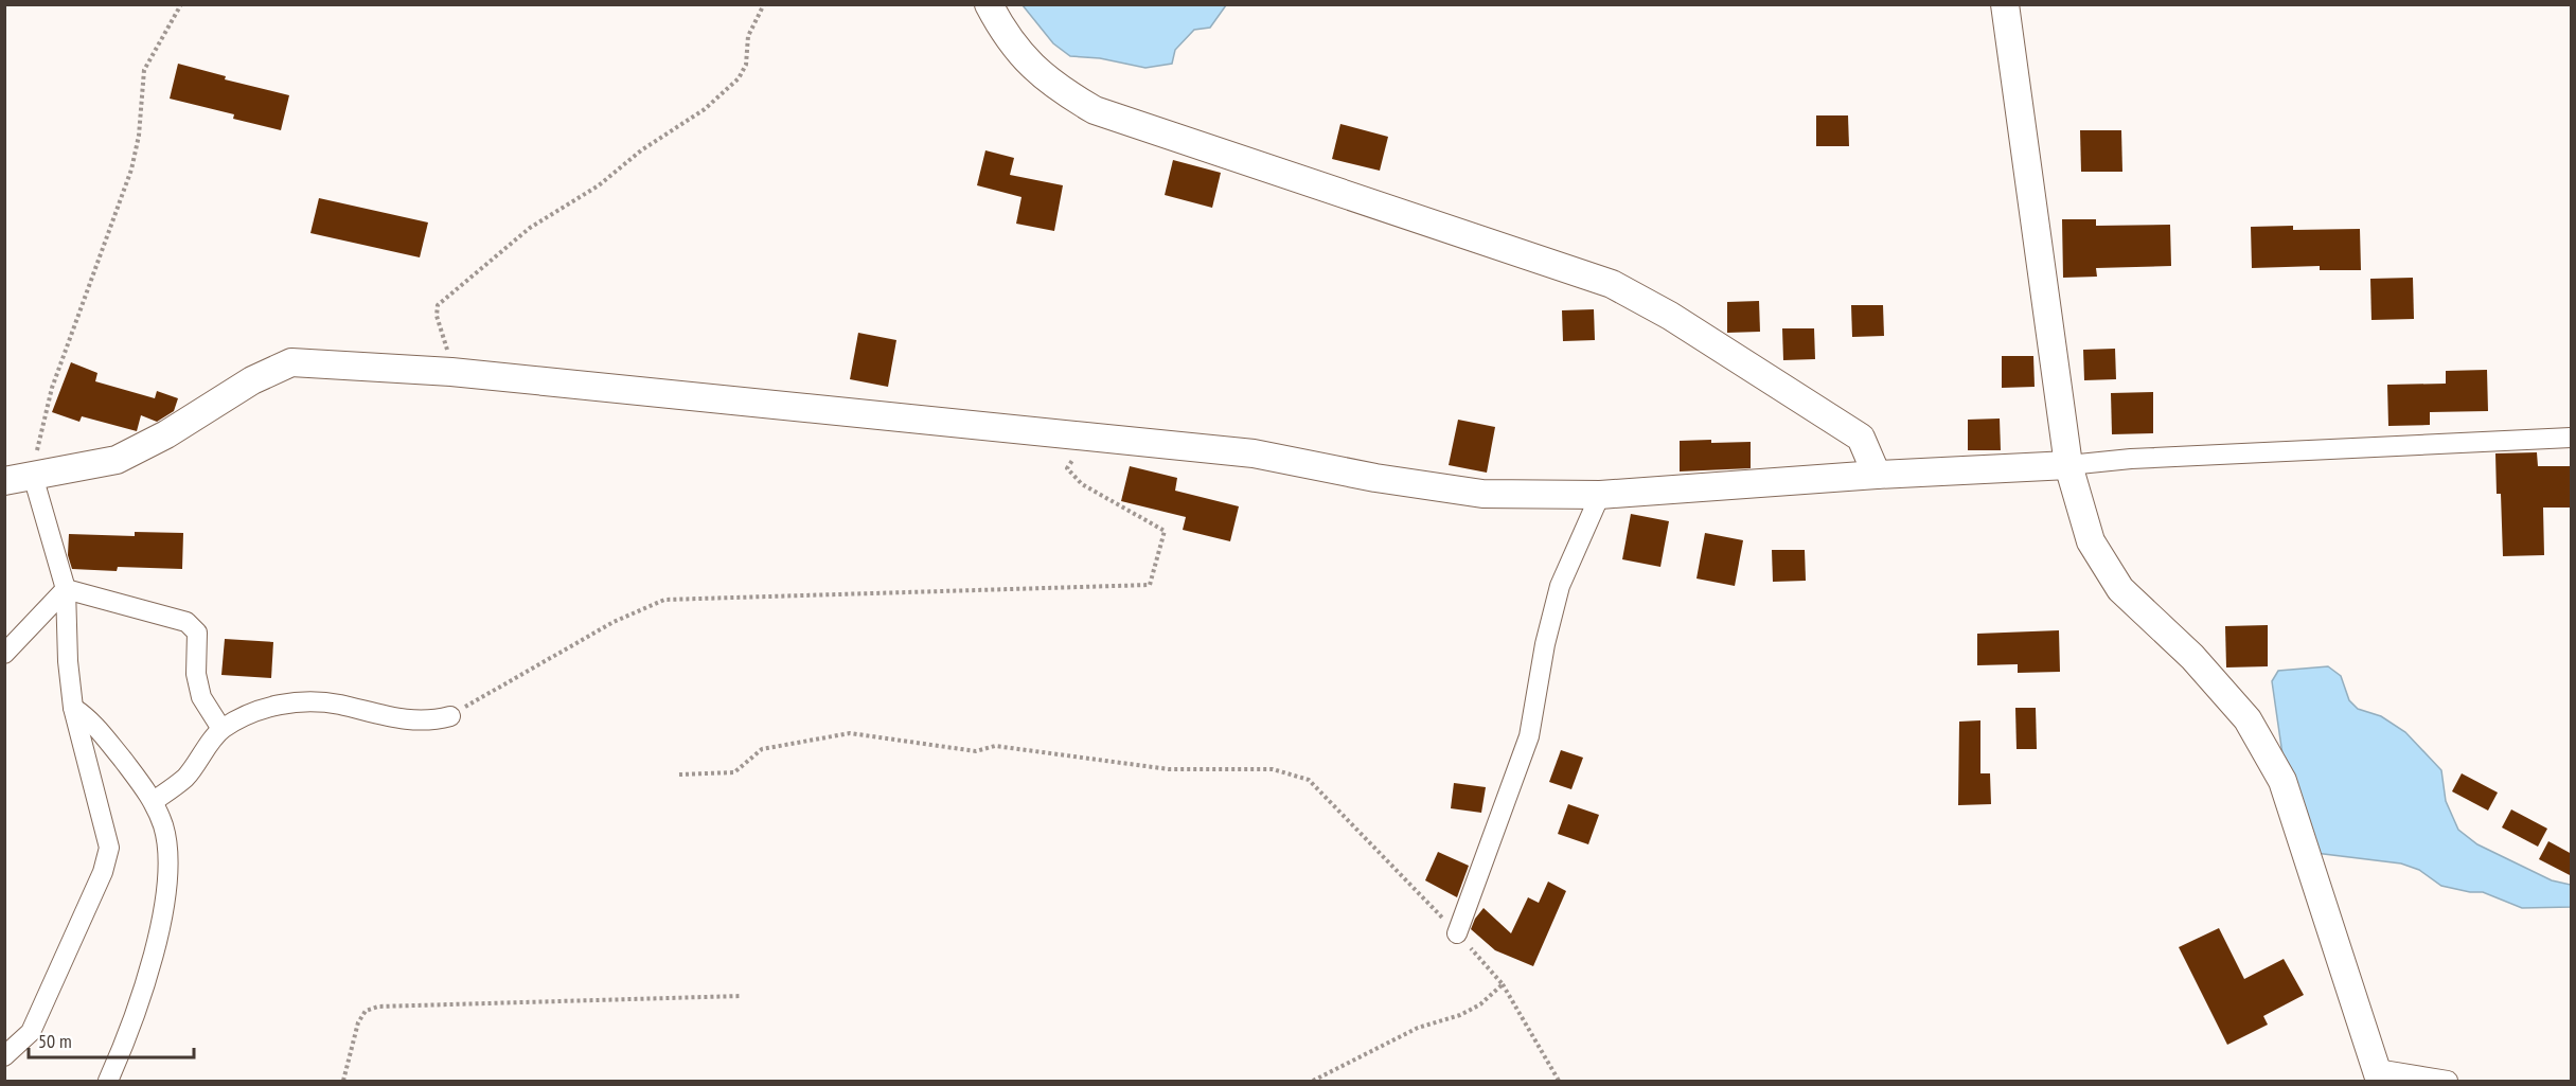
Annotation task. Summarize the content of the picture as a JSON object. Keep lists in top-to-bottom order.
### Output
{
  "scale_bar": "50 m"
}
